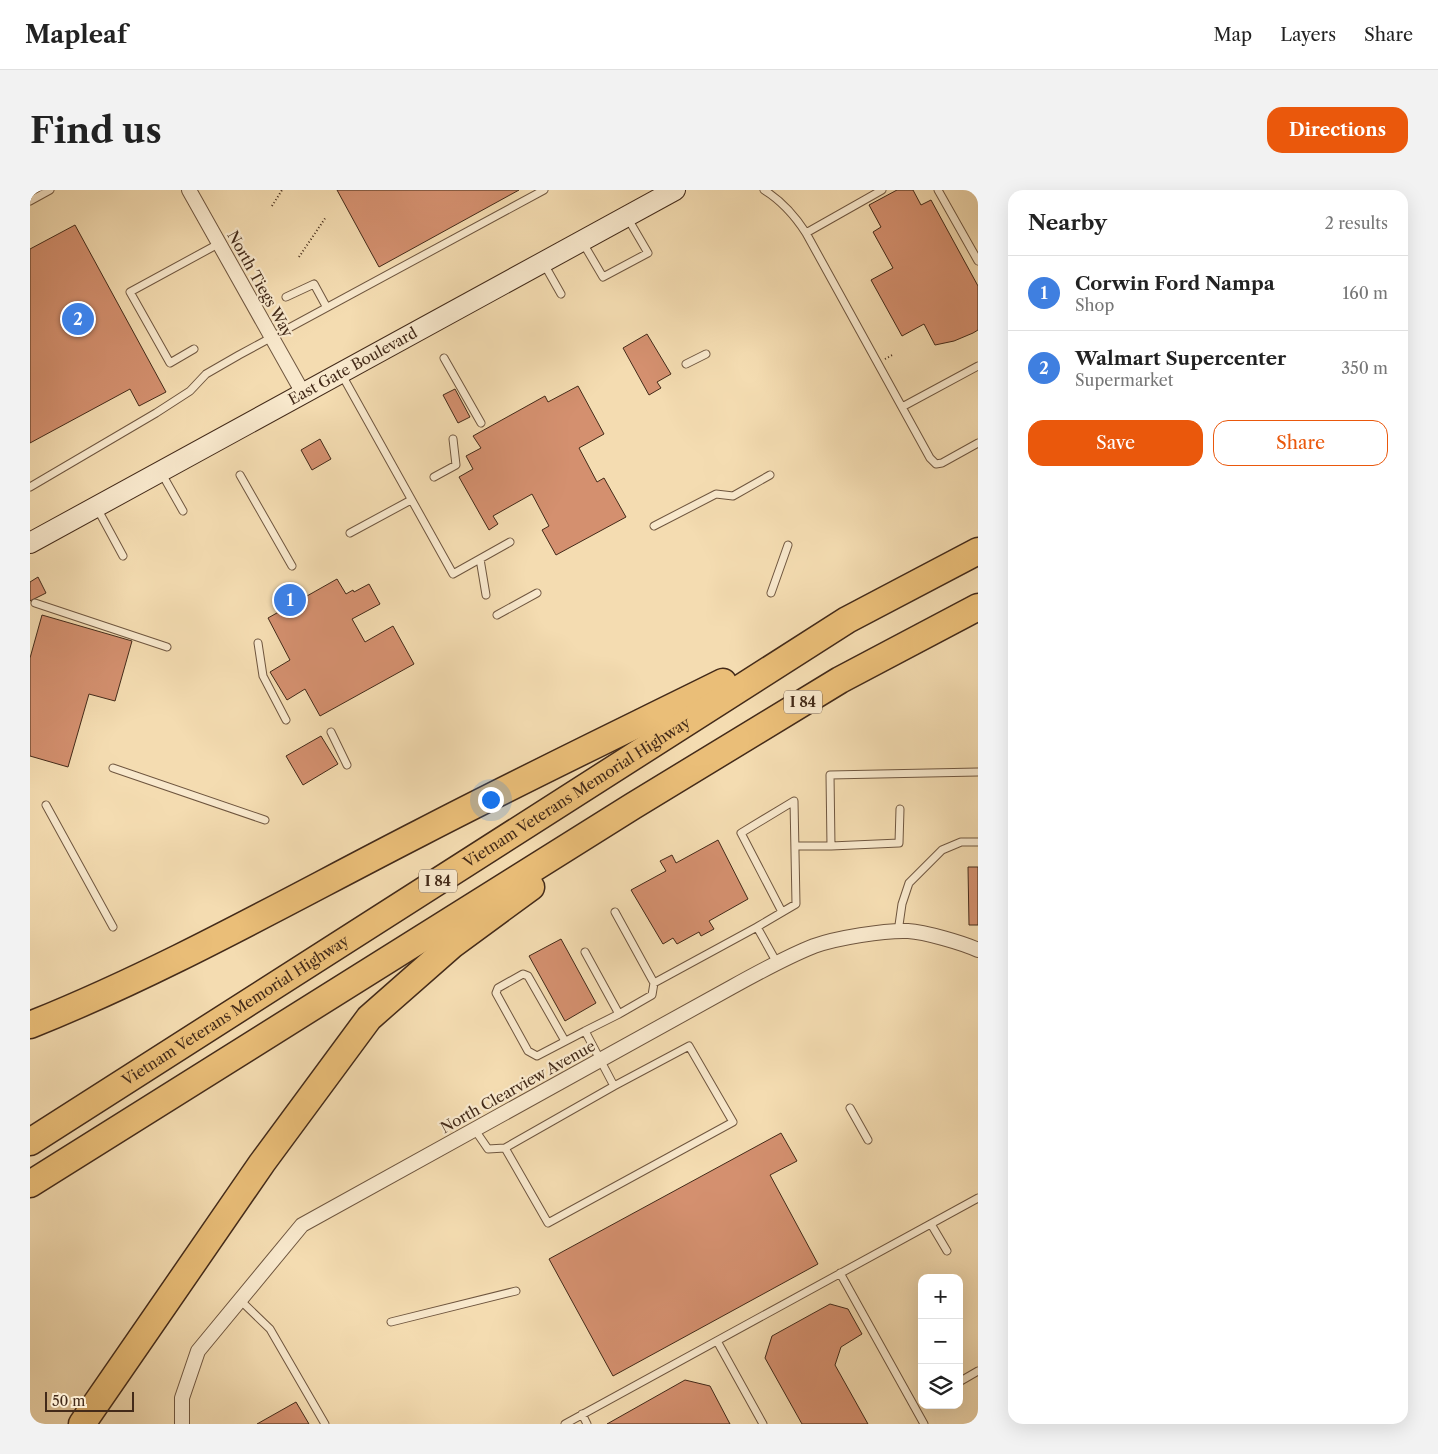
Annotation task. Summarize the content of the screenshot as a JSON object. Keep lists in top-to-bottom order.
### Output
{
  "streets": {
    "highway": ["I 84", "Vietnam Veterans Memorial Highway"],
    "street": ["North Tiegs Way", "East Gate Boulevard", "North Clearview Avenue"]
  },
  "crossings": [
    ["North Tiegs Way", "East Gate Boulevard"]
  ],
  "scale_bar": "50 m",
  "page": {
    "header": "Mapleaf",
    "nav": ["Map", "Layers", "Share"],
    "buttons": [
      "Directions",
      ["Save", "Share"]
    ],
    "title": "Find us",
    "heading": ["Nearby", "2 results"],
    "list": [
      {
        "mark": "1",
        "name": "Corwin Ford Nampa",
        "note": "Shop",
        "value": "160 m"
      },
      {
        "mark": "2",
        "name": "Walmart Supercenter",
        "note": "Supermarket",
        "value": "350 m"
      }
    ],
    "pins": ["2", "1"],
    "map_buttons": ["+", "−"],
    "scale": "50 m"
  }
}
